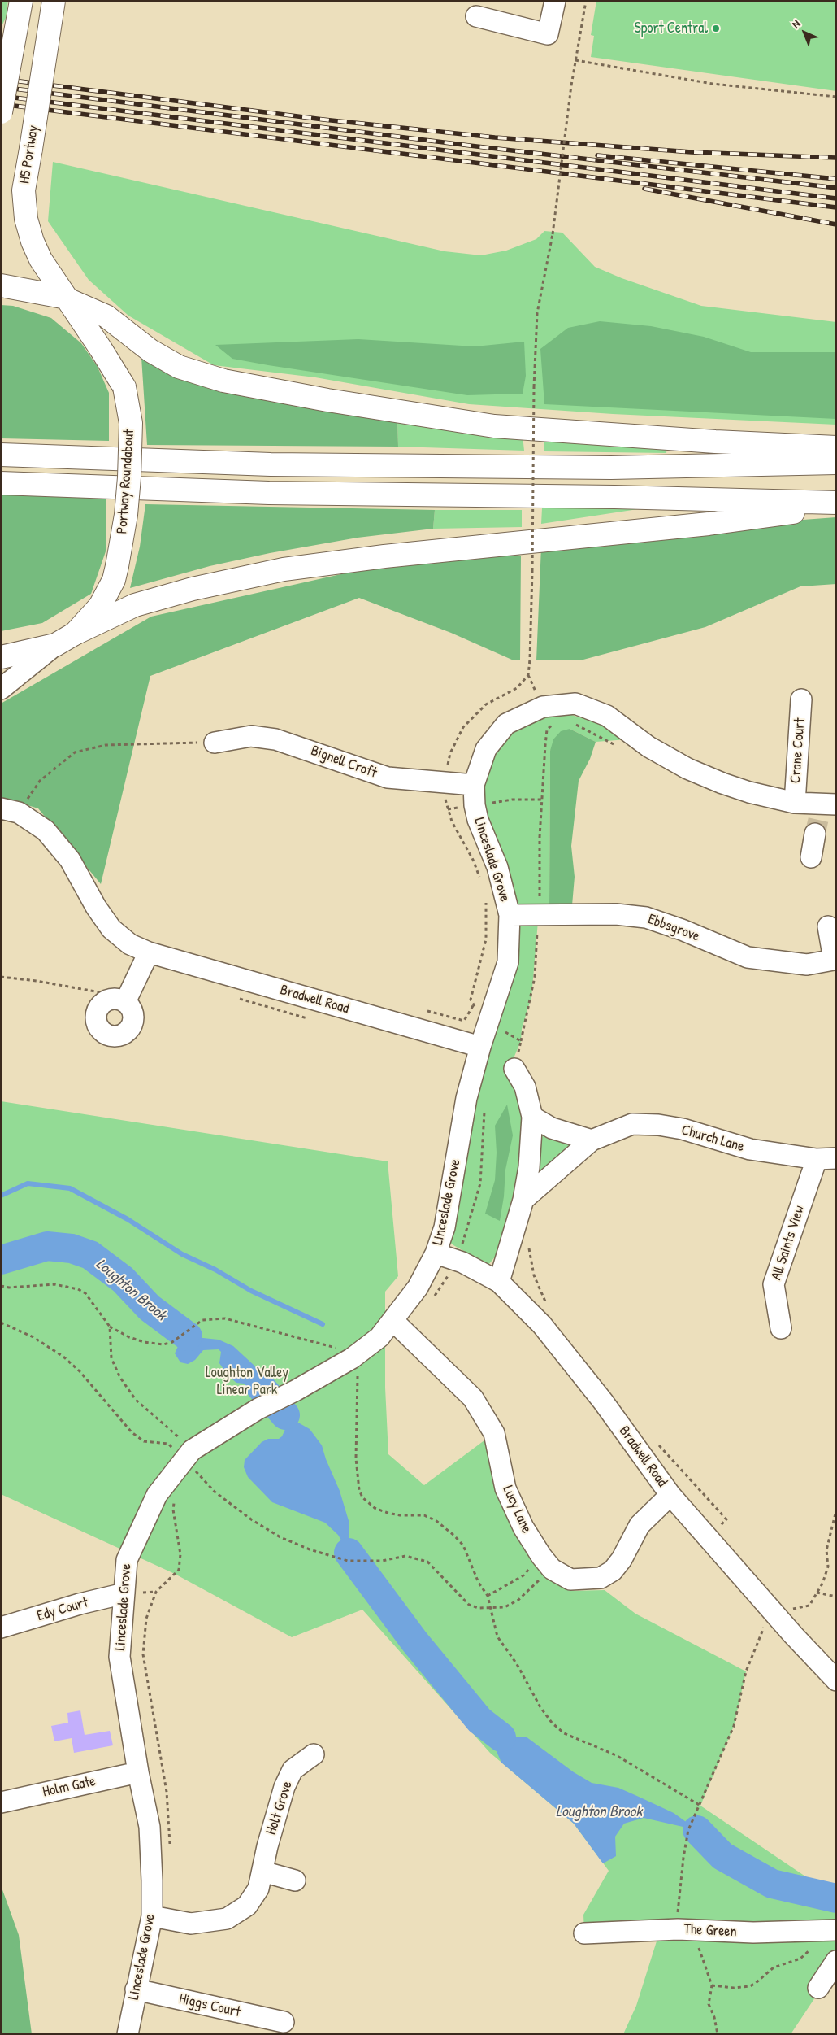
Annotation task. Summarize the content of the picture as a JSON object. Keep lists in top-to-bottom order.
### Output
{
  "streets": {
    "main road": ["H5 Portway", "Portway Roundabout"],
    "street": [
      "Crane Court",
      "Bignell Croft",
      "Linceslade Grove",
      "Ebbsgrove",
      "Bradwell Road",
      "Church Lane",
      "All Saints View",
      "Lucy Lane",
      "Edy Court",
      "Holm Gate",
      "Holt Grove",
      "The Green",
      "Higgs Court"
    ]
  },
  "crossings": [
    ["H5 Portway", "Portway Roundabout"],
    ["Crane Court", "Linceslade Grove"],
    ["Bignell Croft", "Linceslade Grove"],
    ["Linceslade Grove", "Ebbsgrove"],
    ["Linceslade Grove", "Bradwell Road"],
    ["Linceslade Grove", "Lucy Lane"],
    ["Linceslade Grove", "Edy Court"],
    ["Linceslade Grove", "Holm Gate"],
    ["Linceslade Grove", "Holt Grove"],
    ["Linceslade Grove", "Higgs Court"],
    ["Bradwell Road", "Lucy Lane"],
    ["Church Lane", "All Saints View"]
  ],
  "water": ["Loughton Brook"],
  "parks": ["Loughton Valley Linear Park"],
  "places": ["Sport Central"],
  "north": "top left"
}
